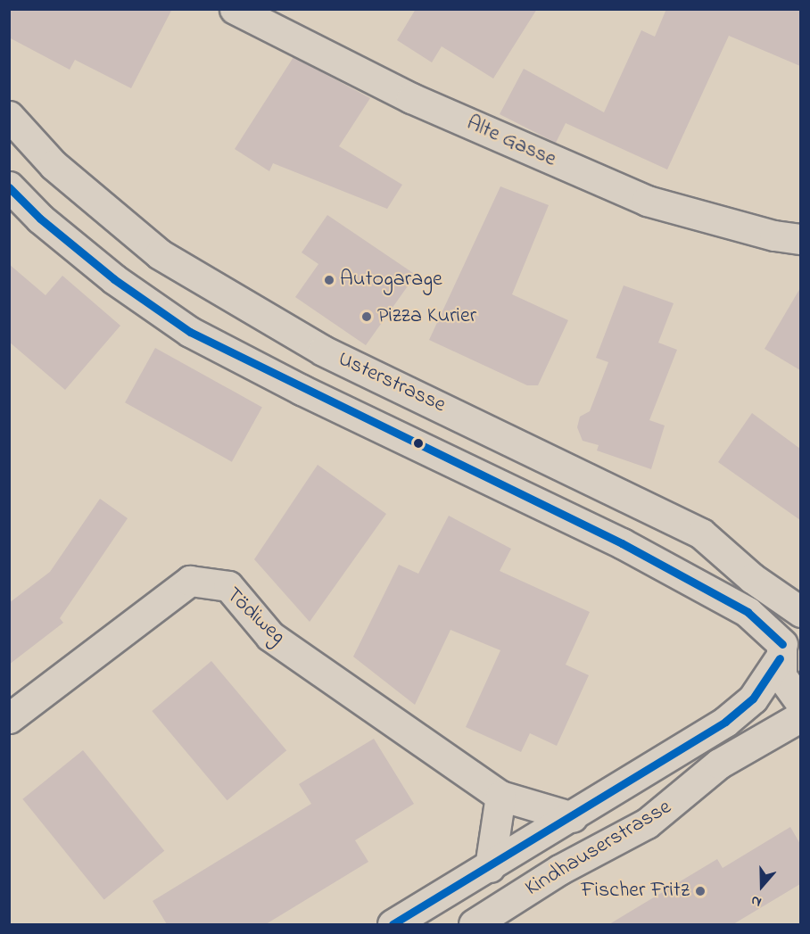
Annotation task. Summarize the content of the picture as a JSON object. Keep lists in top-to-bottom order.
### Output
{
  "streets": {
    "main road": [
      "Alte Gasse",
      "Usterstrasse",
      "Tödiweg",
      "Kindhauserstrasse"
    ]
  },
  "crossings": [
    ["Usterstrasse", "Kindhauserstrasse"],
    ["Tödiweg", "Kindhauserstrasse"]
  ],
  "places": ["Autogarage", "Pizza Kurier", "Fischer Fritz"],
  "north": "bottom"
}
